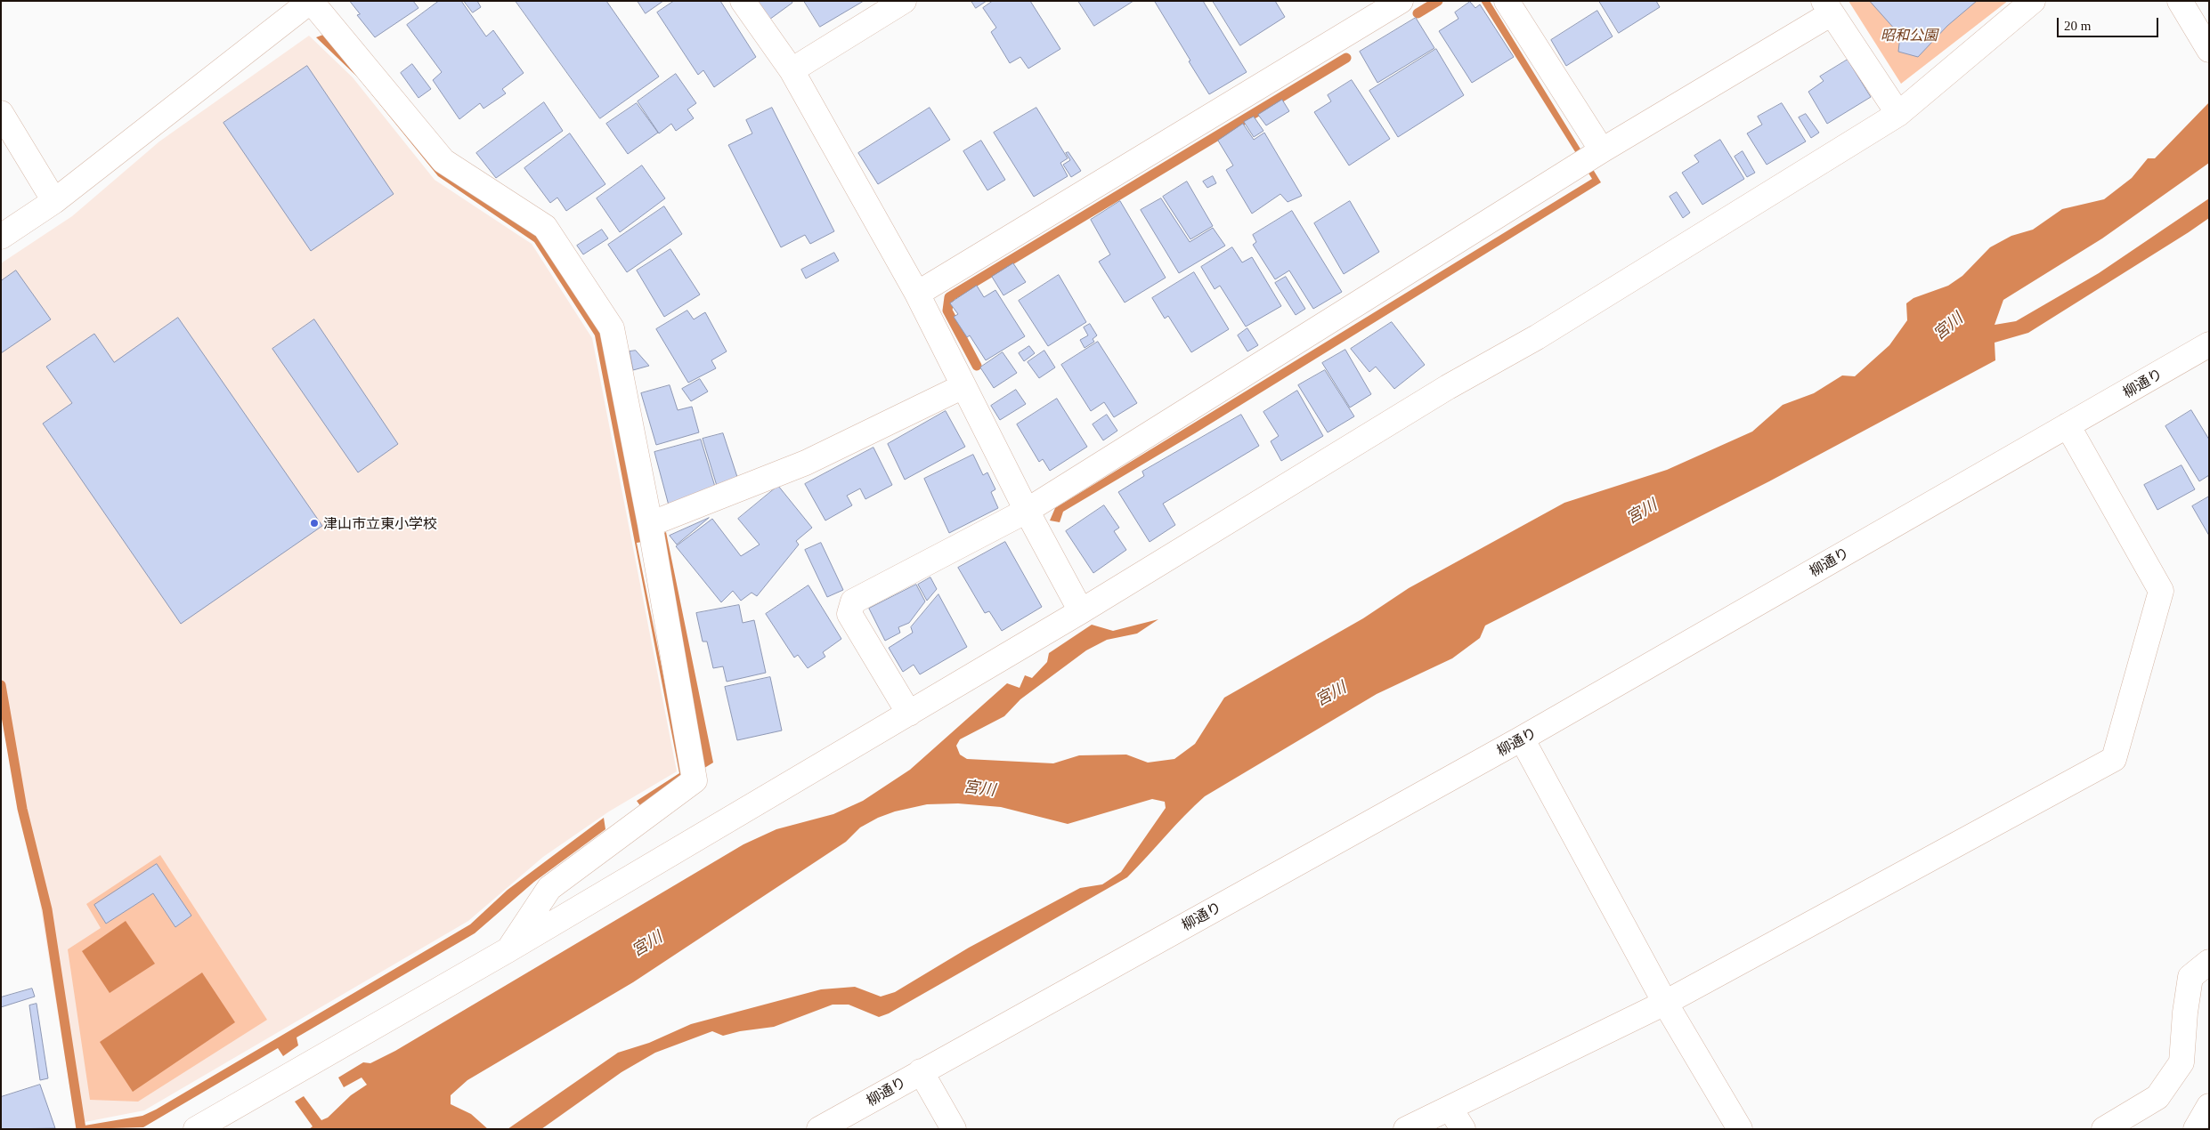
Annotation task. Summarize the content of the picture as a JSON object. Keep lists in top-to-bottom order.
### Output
{
  "streets": {
    "street": ["柳通り"]
  },
  "water": ["宮川"],
  "parks": ["昭和公園"],
  "places": ["津山市立東小学校"],
  "scale_bar": "20 m"
}
